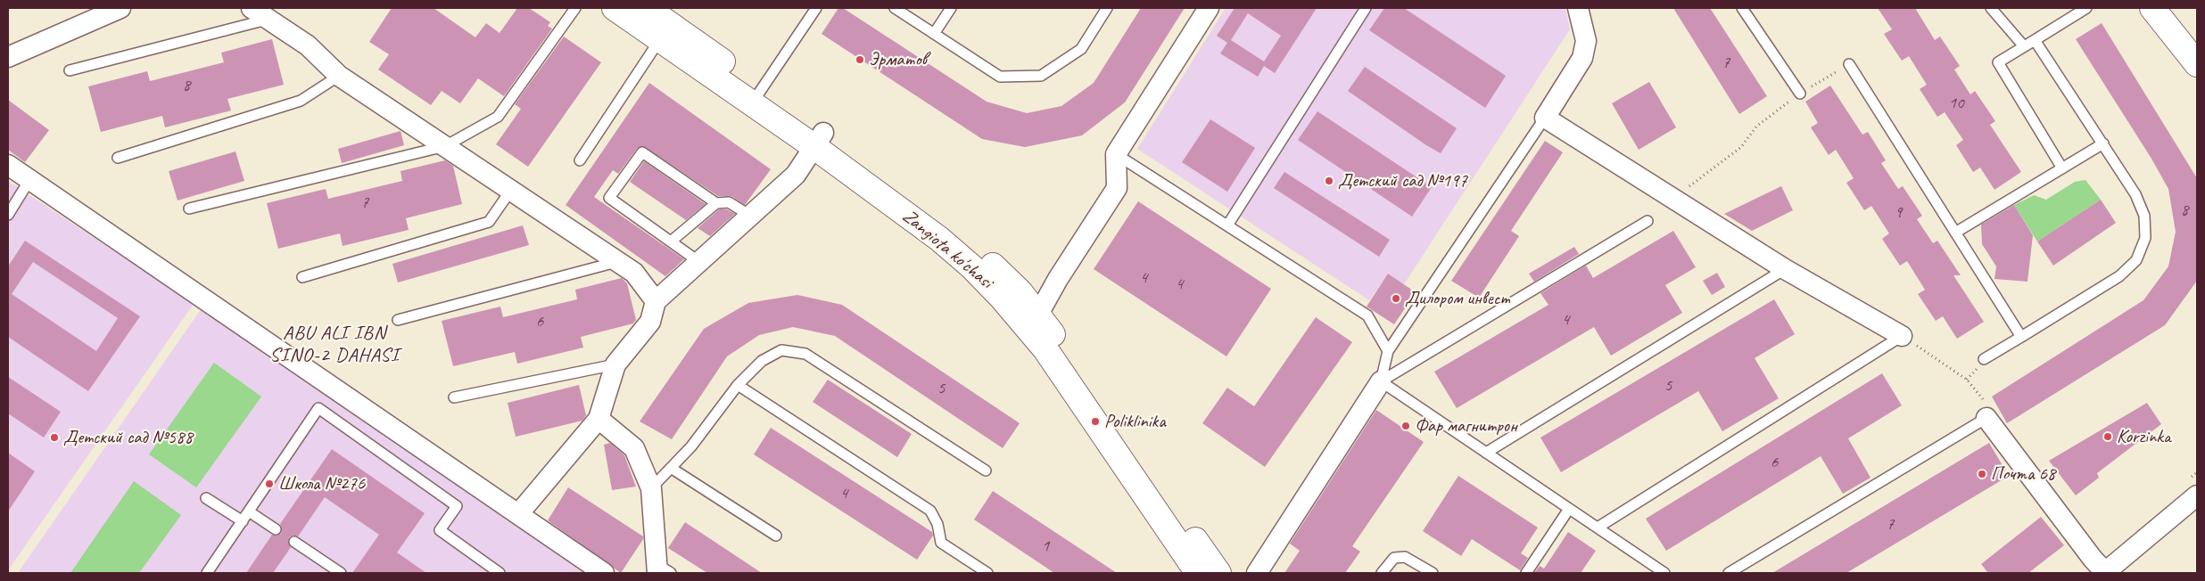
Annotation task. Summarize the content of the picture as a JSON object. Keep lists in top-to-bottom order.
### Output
{
  "streets": {
    "main road": ["Zangiota ko'chasi"]
  },
  "districts": ["ABU ALI IBN SINO-2 DAHASI"],
  "places": [
    "Эрматов",
    "Детский сад №197",
    "Дилором инвест",
    "Poliklinika",
    "Фар магнитрон",
    "Korzinka",
    "Детский сад №588",
    "Почта 68",
    "Школа №276"
  ],
  "house_numbers": [
    "7",
    "8",
    "10",
    "7",
    "8",
    "9",
    "4",
    "4",
    "4",
    "6",
    "5",
    "5",
    "6",
    "4",
    "7",
    "1"
  ]
}
